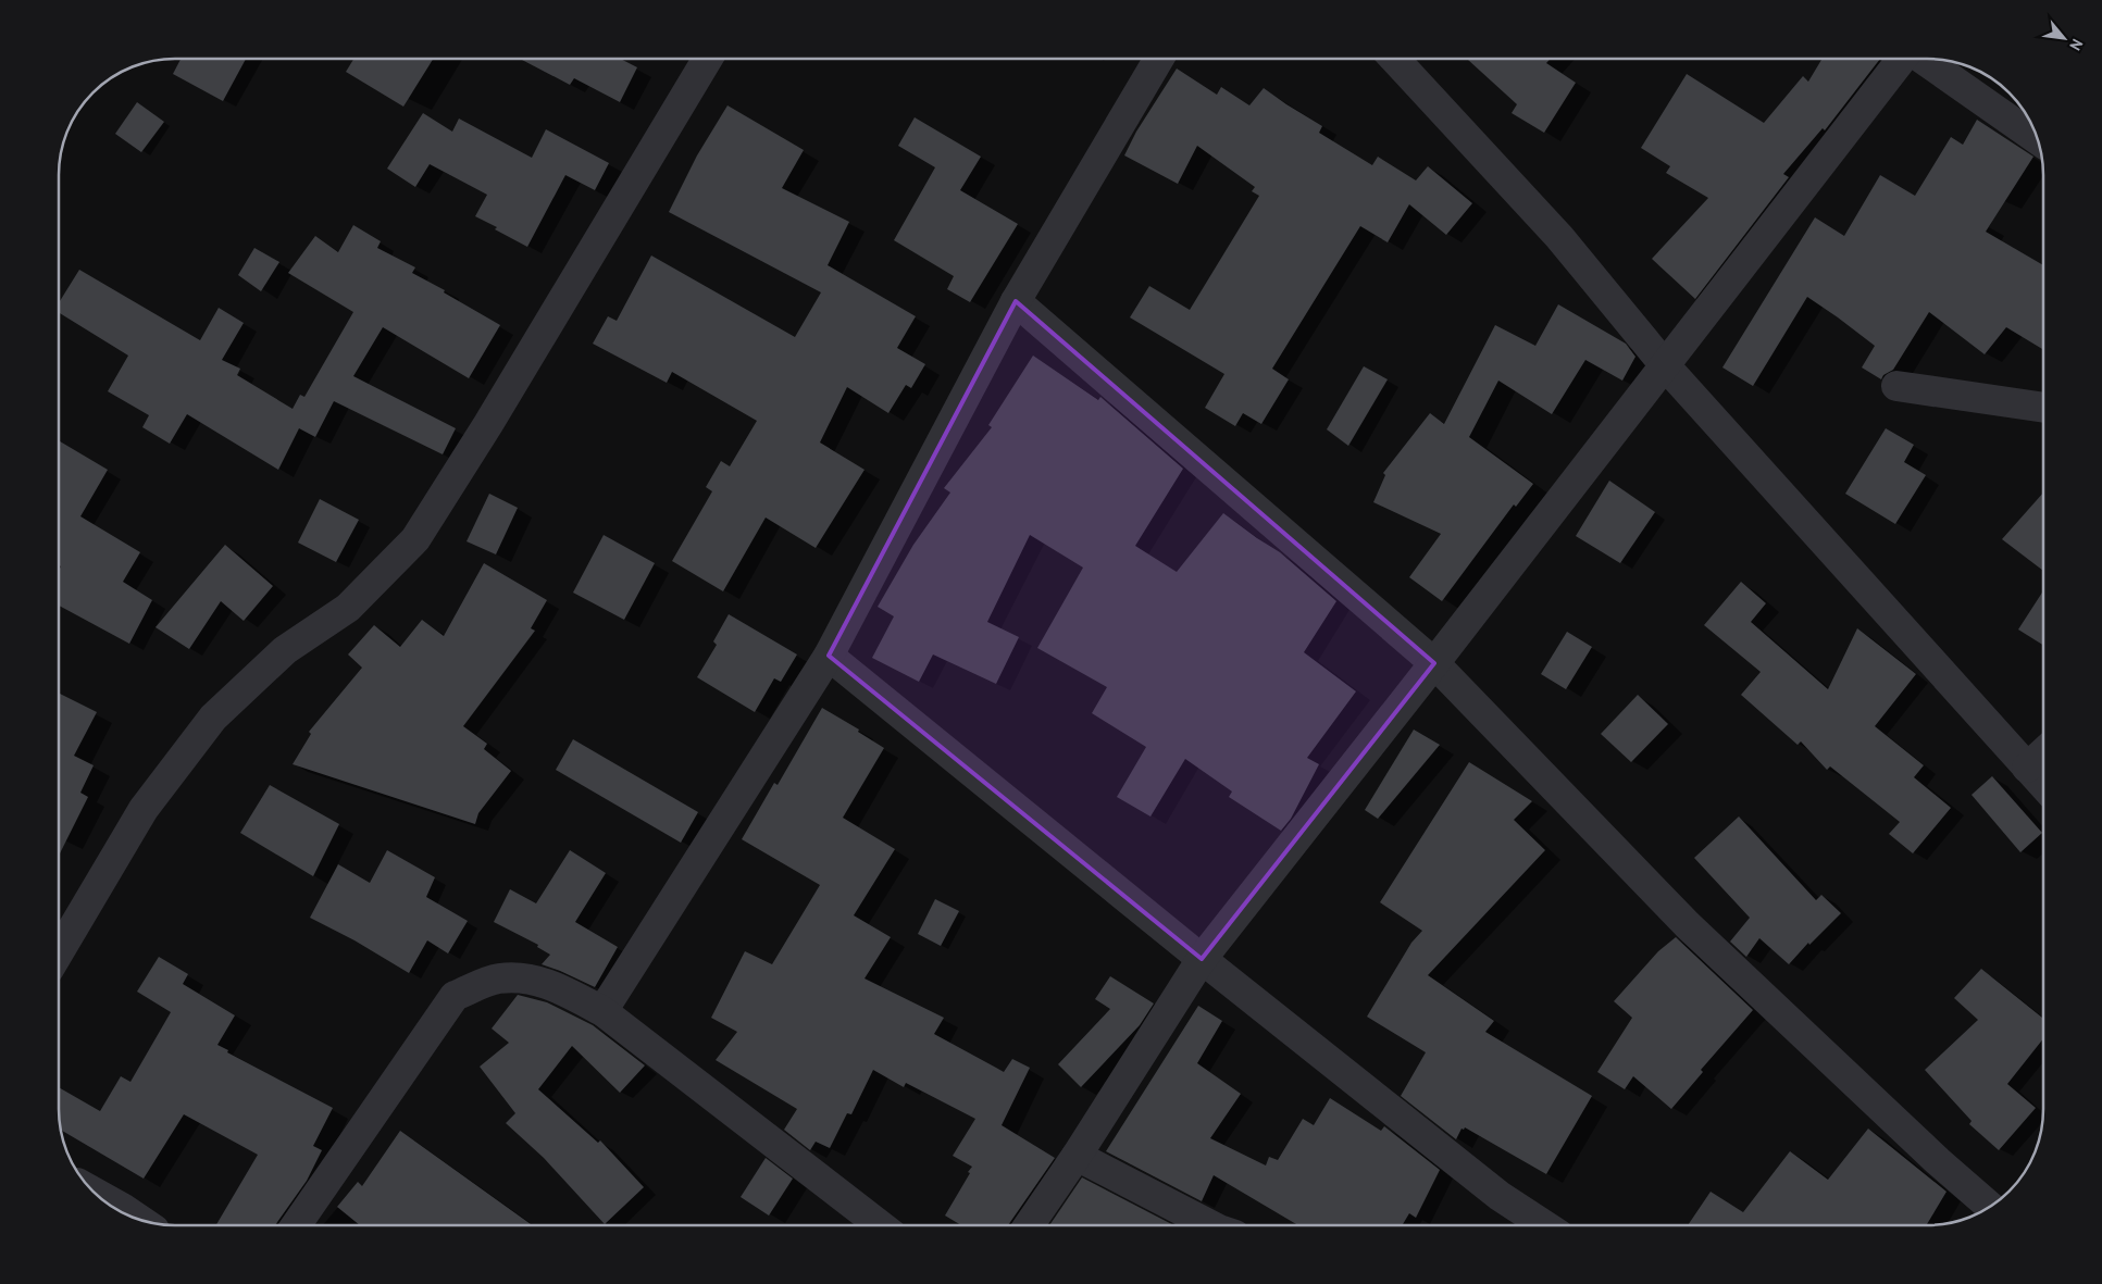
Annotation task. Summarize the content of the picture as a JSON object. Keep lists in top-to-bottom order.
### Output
{
  "north": "bottom right"
}
